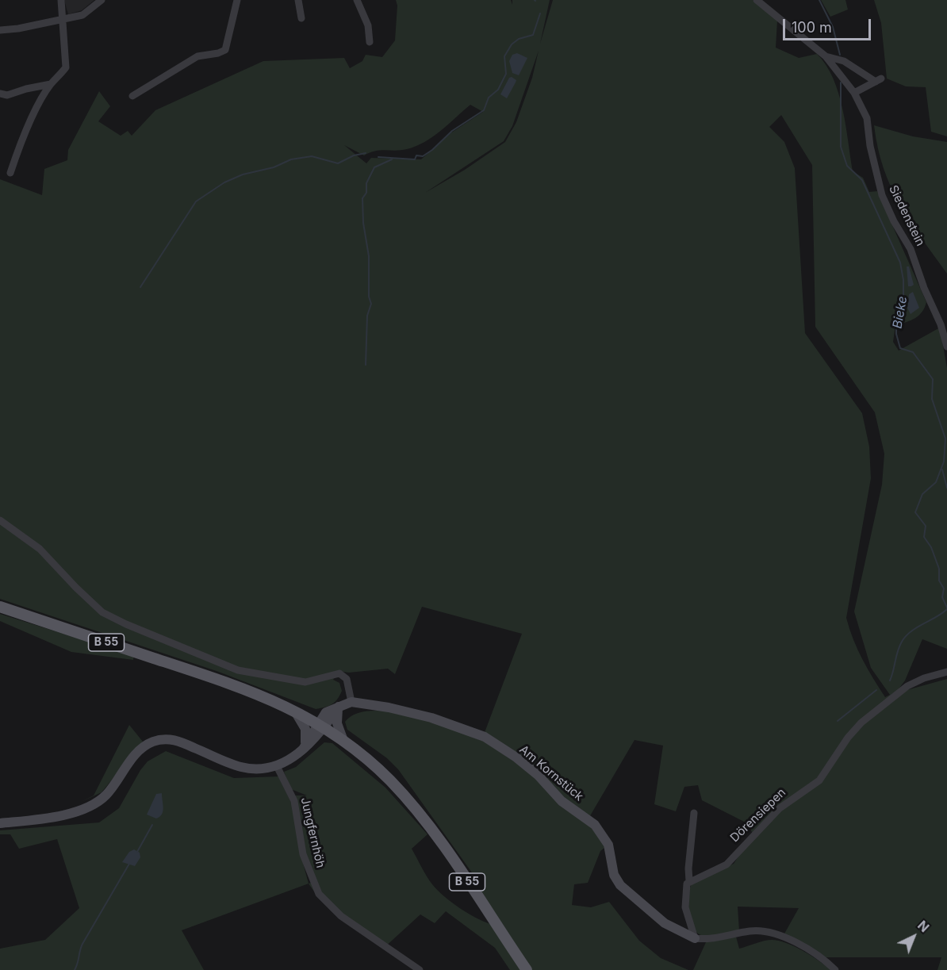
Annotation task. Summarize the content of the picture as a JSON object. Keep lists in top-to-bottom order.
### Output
{
  "streets": {
    "main road": ["B 55"],
    "street": [
      "Siedenstein",
      "Am Kornstück",
      "Dörensiepen",
      "Jungfernhöh"
    ]
  },
  "crossings": [
    ["B 55", "Am Kornstück"]
  ],
  "water": ["Bieke"],
  "scale_bar": "100 m",
  "north": "top right"
}
